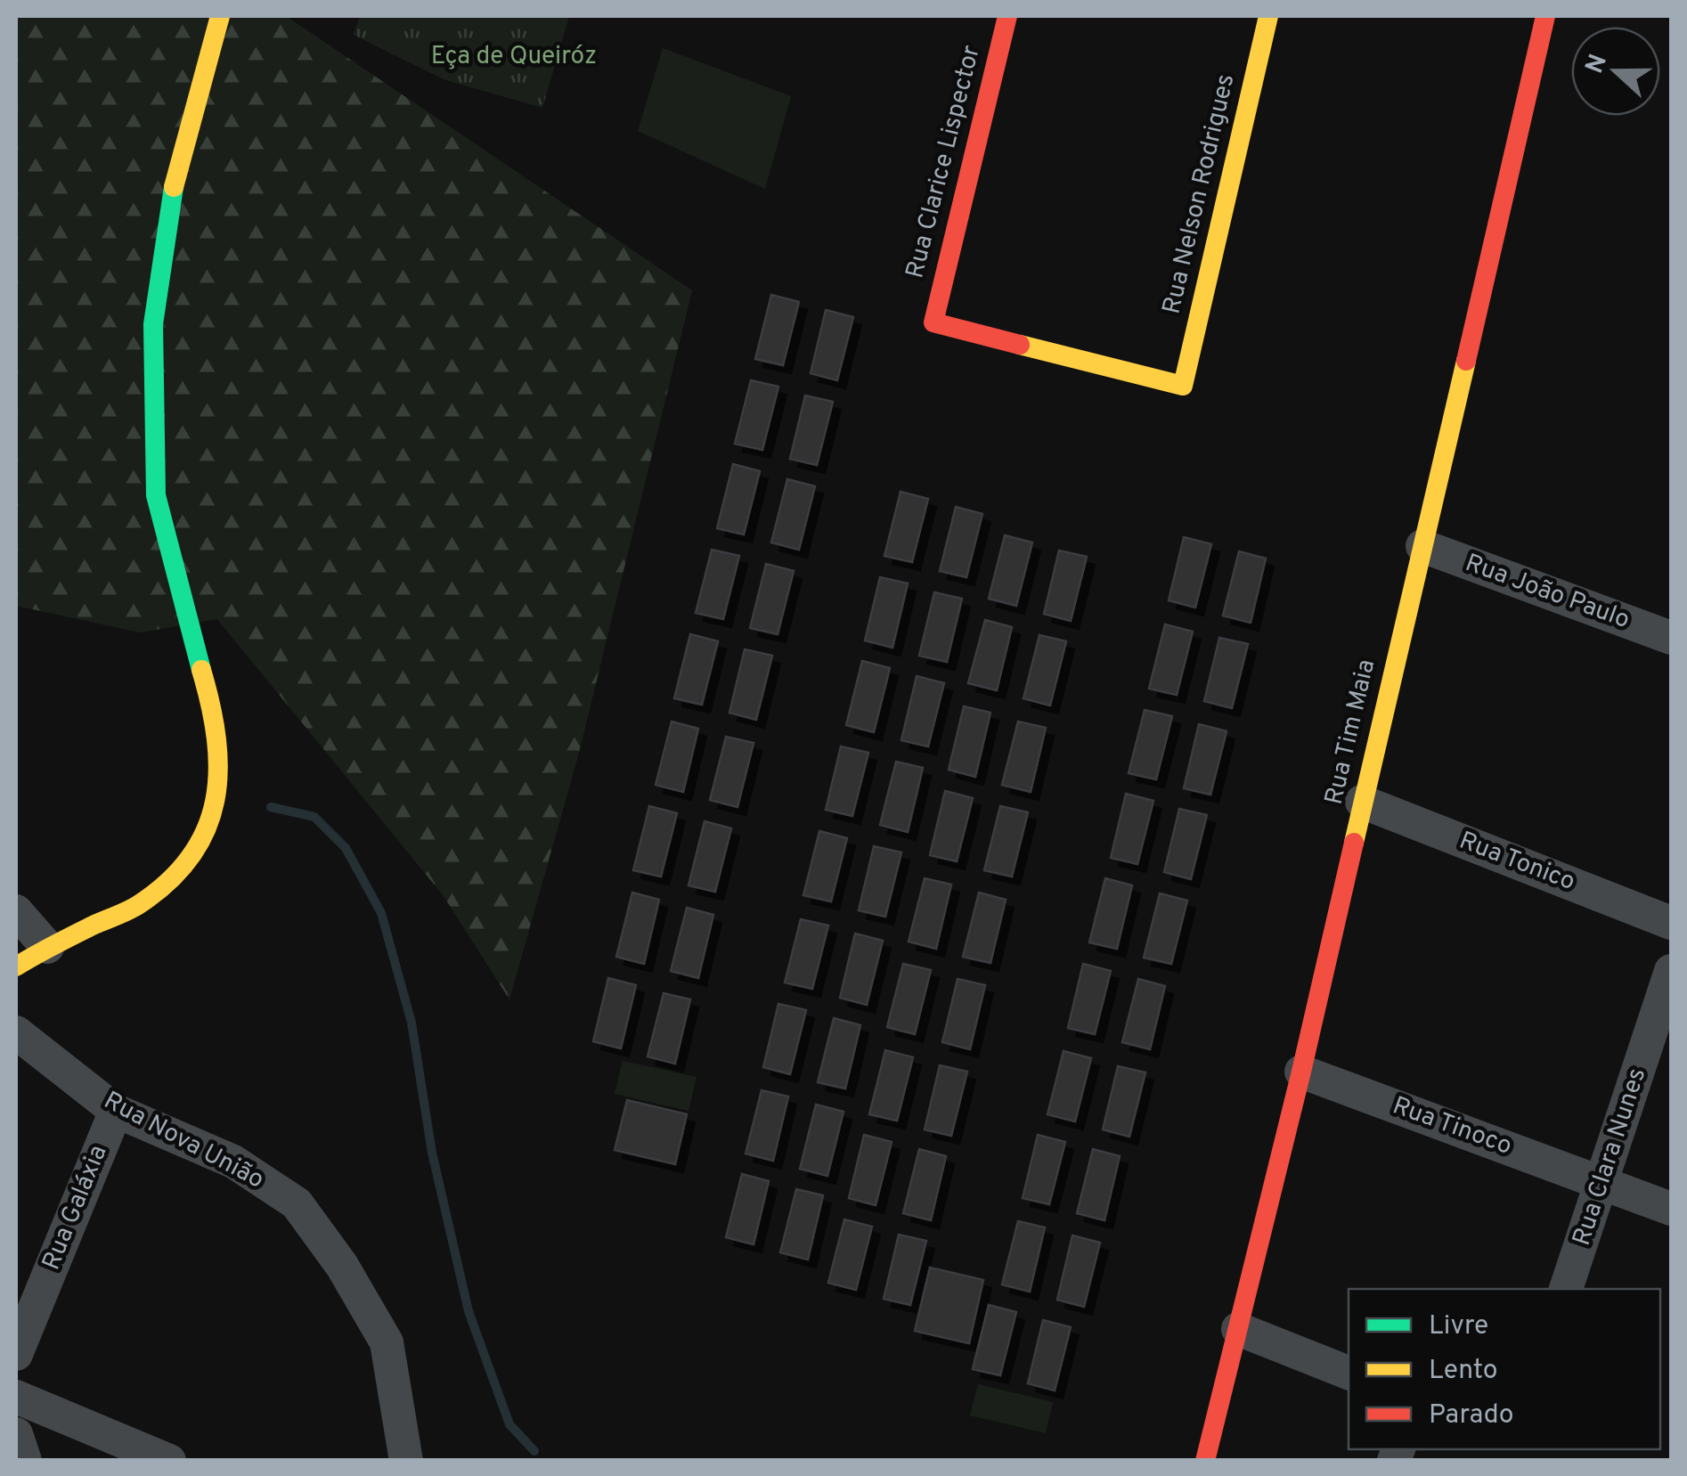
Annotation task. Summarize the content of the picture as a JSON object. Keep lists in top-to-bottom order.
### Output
{
  "streets": {
    "street": [
      "Rua Clarice Lispector",
      "Rua Nelson Rodrigues",
      "Rua João Paulo",
      "Rua Tim Maia",
      "Rua Tonico",
      "Rua Tinoco",
      "Rua Nova União",
      "Rua Clara Nunes",
      "Rua Galáxia"
    ]
  },
  "crossings": [
    ["Rua Clarice Lispector", "Rua Nelson Rodrigues"],
    ["Rua João Paulo", "Rua Tim Maia"],
    ["Rua Tim Maia", "Rua Tonico"],
    ["Rua Tim Maia", "Rua Tinoco"],
    ["Rua Tinoco", "Rua Clara Nunes"],
    ["Rua Nova União", "Rua Galáxia"]
  ],
  "parks": ["Eça de Queiróz"],
  "legend": ["Livre", "Lento", "Parado"],
  "north": "left"
}
